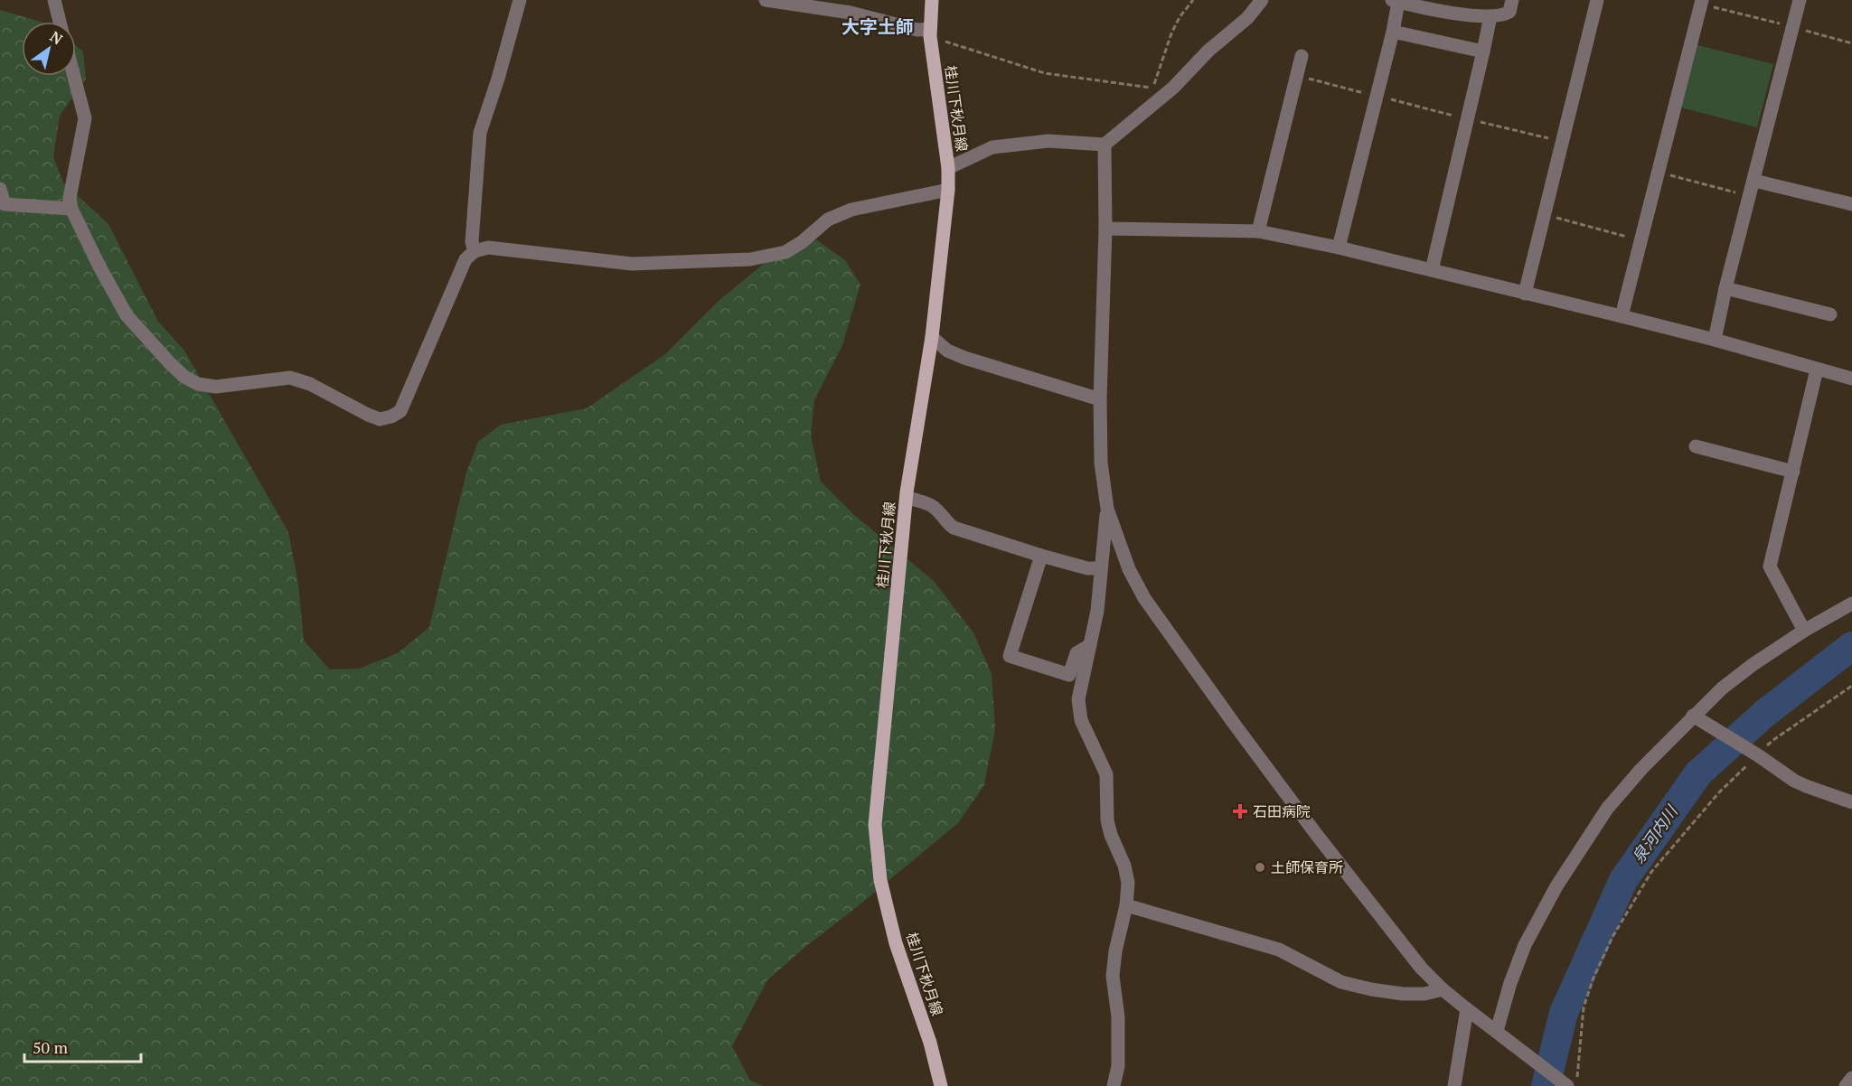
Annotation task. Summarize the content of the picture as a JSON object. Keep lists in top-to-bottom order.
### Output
{
  "streets": {
    "main road": ["桂川下秋月線"]
  },
  "districts": ["大字土師"],
  "water": ["泉河内川"],
  "places": {
    "health": ["石田病院"],
    "other": ["土師保育所"]
  },
  "scale_bar": "50 m",
  "north": "top right"
}
